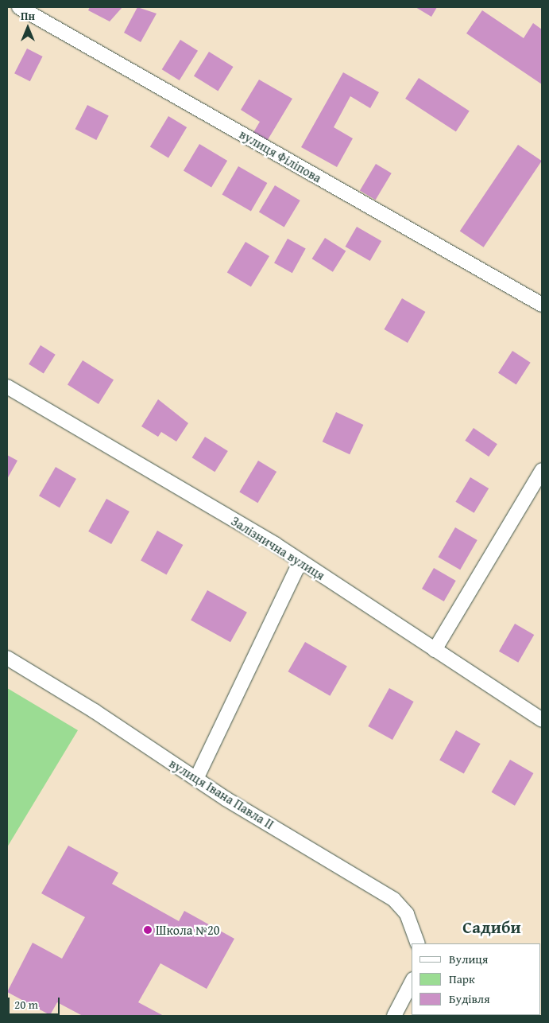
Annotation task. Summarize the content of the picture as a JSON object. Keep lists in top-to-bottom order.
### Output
{
  "streets": {
    "street": ["вулиця Філіпова", "Залізнична вулиця", "вулиця Івана Павла II"]
  },
  "districts": ["Садиби"],
  "places": ["Школа №20"],
  "legend": ["Вулиця", "Парк", "Будівля"],
  "scale_bar": "20 m",
  "north": "top"
}
